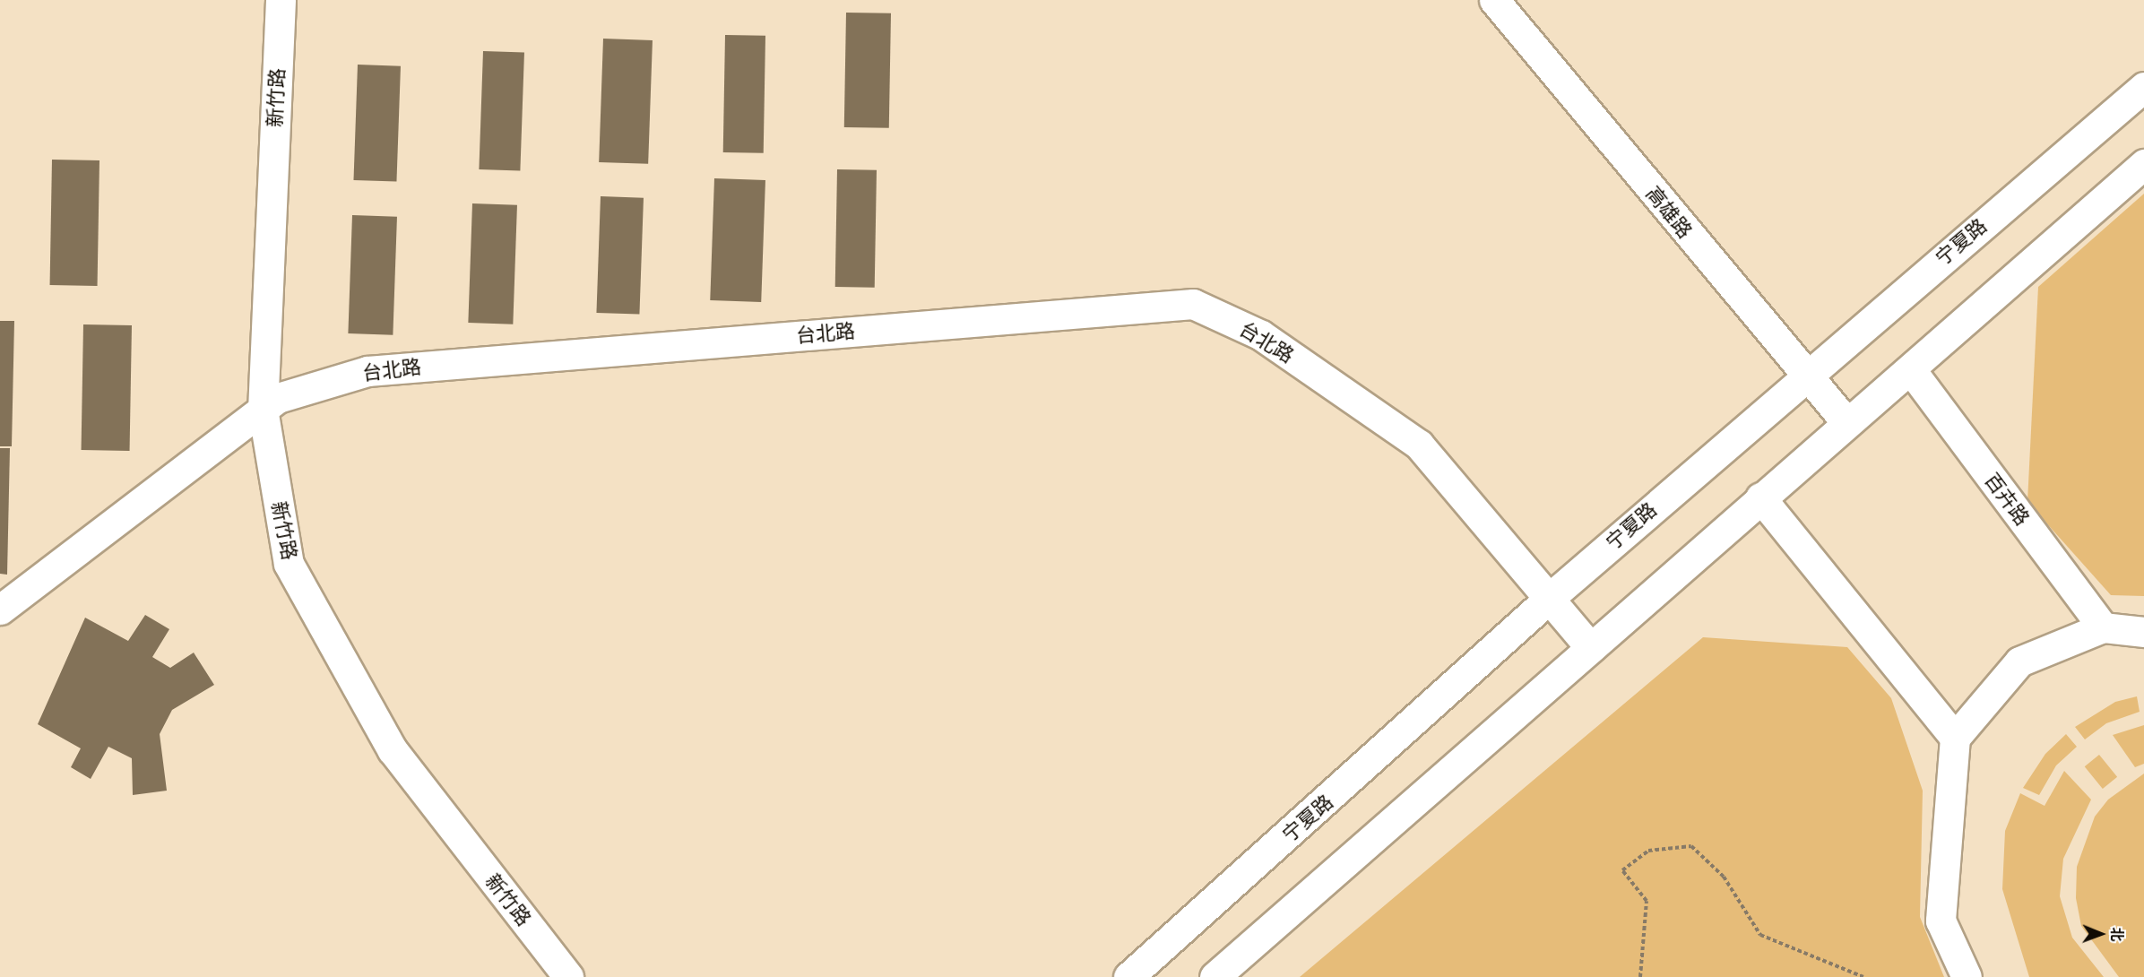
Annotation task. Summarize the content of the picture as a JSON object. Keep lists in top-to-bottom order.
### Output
{
  "streets": {
    "street": [
      "新竹路",
      "高雄路",
      "宁夏路",
      "台北路",
      "百卉路"
    ]
  },
  "crossings": [
    ["新竹路", "台北路"],
    ["高雄路", "宁夏路"],
    ["宁夏路", "台北路"]
  ],
  "north": "right"
}
